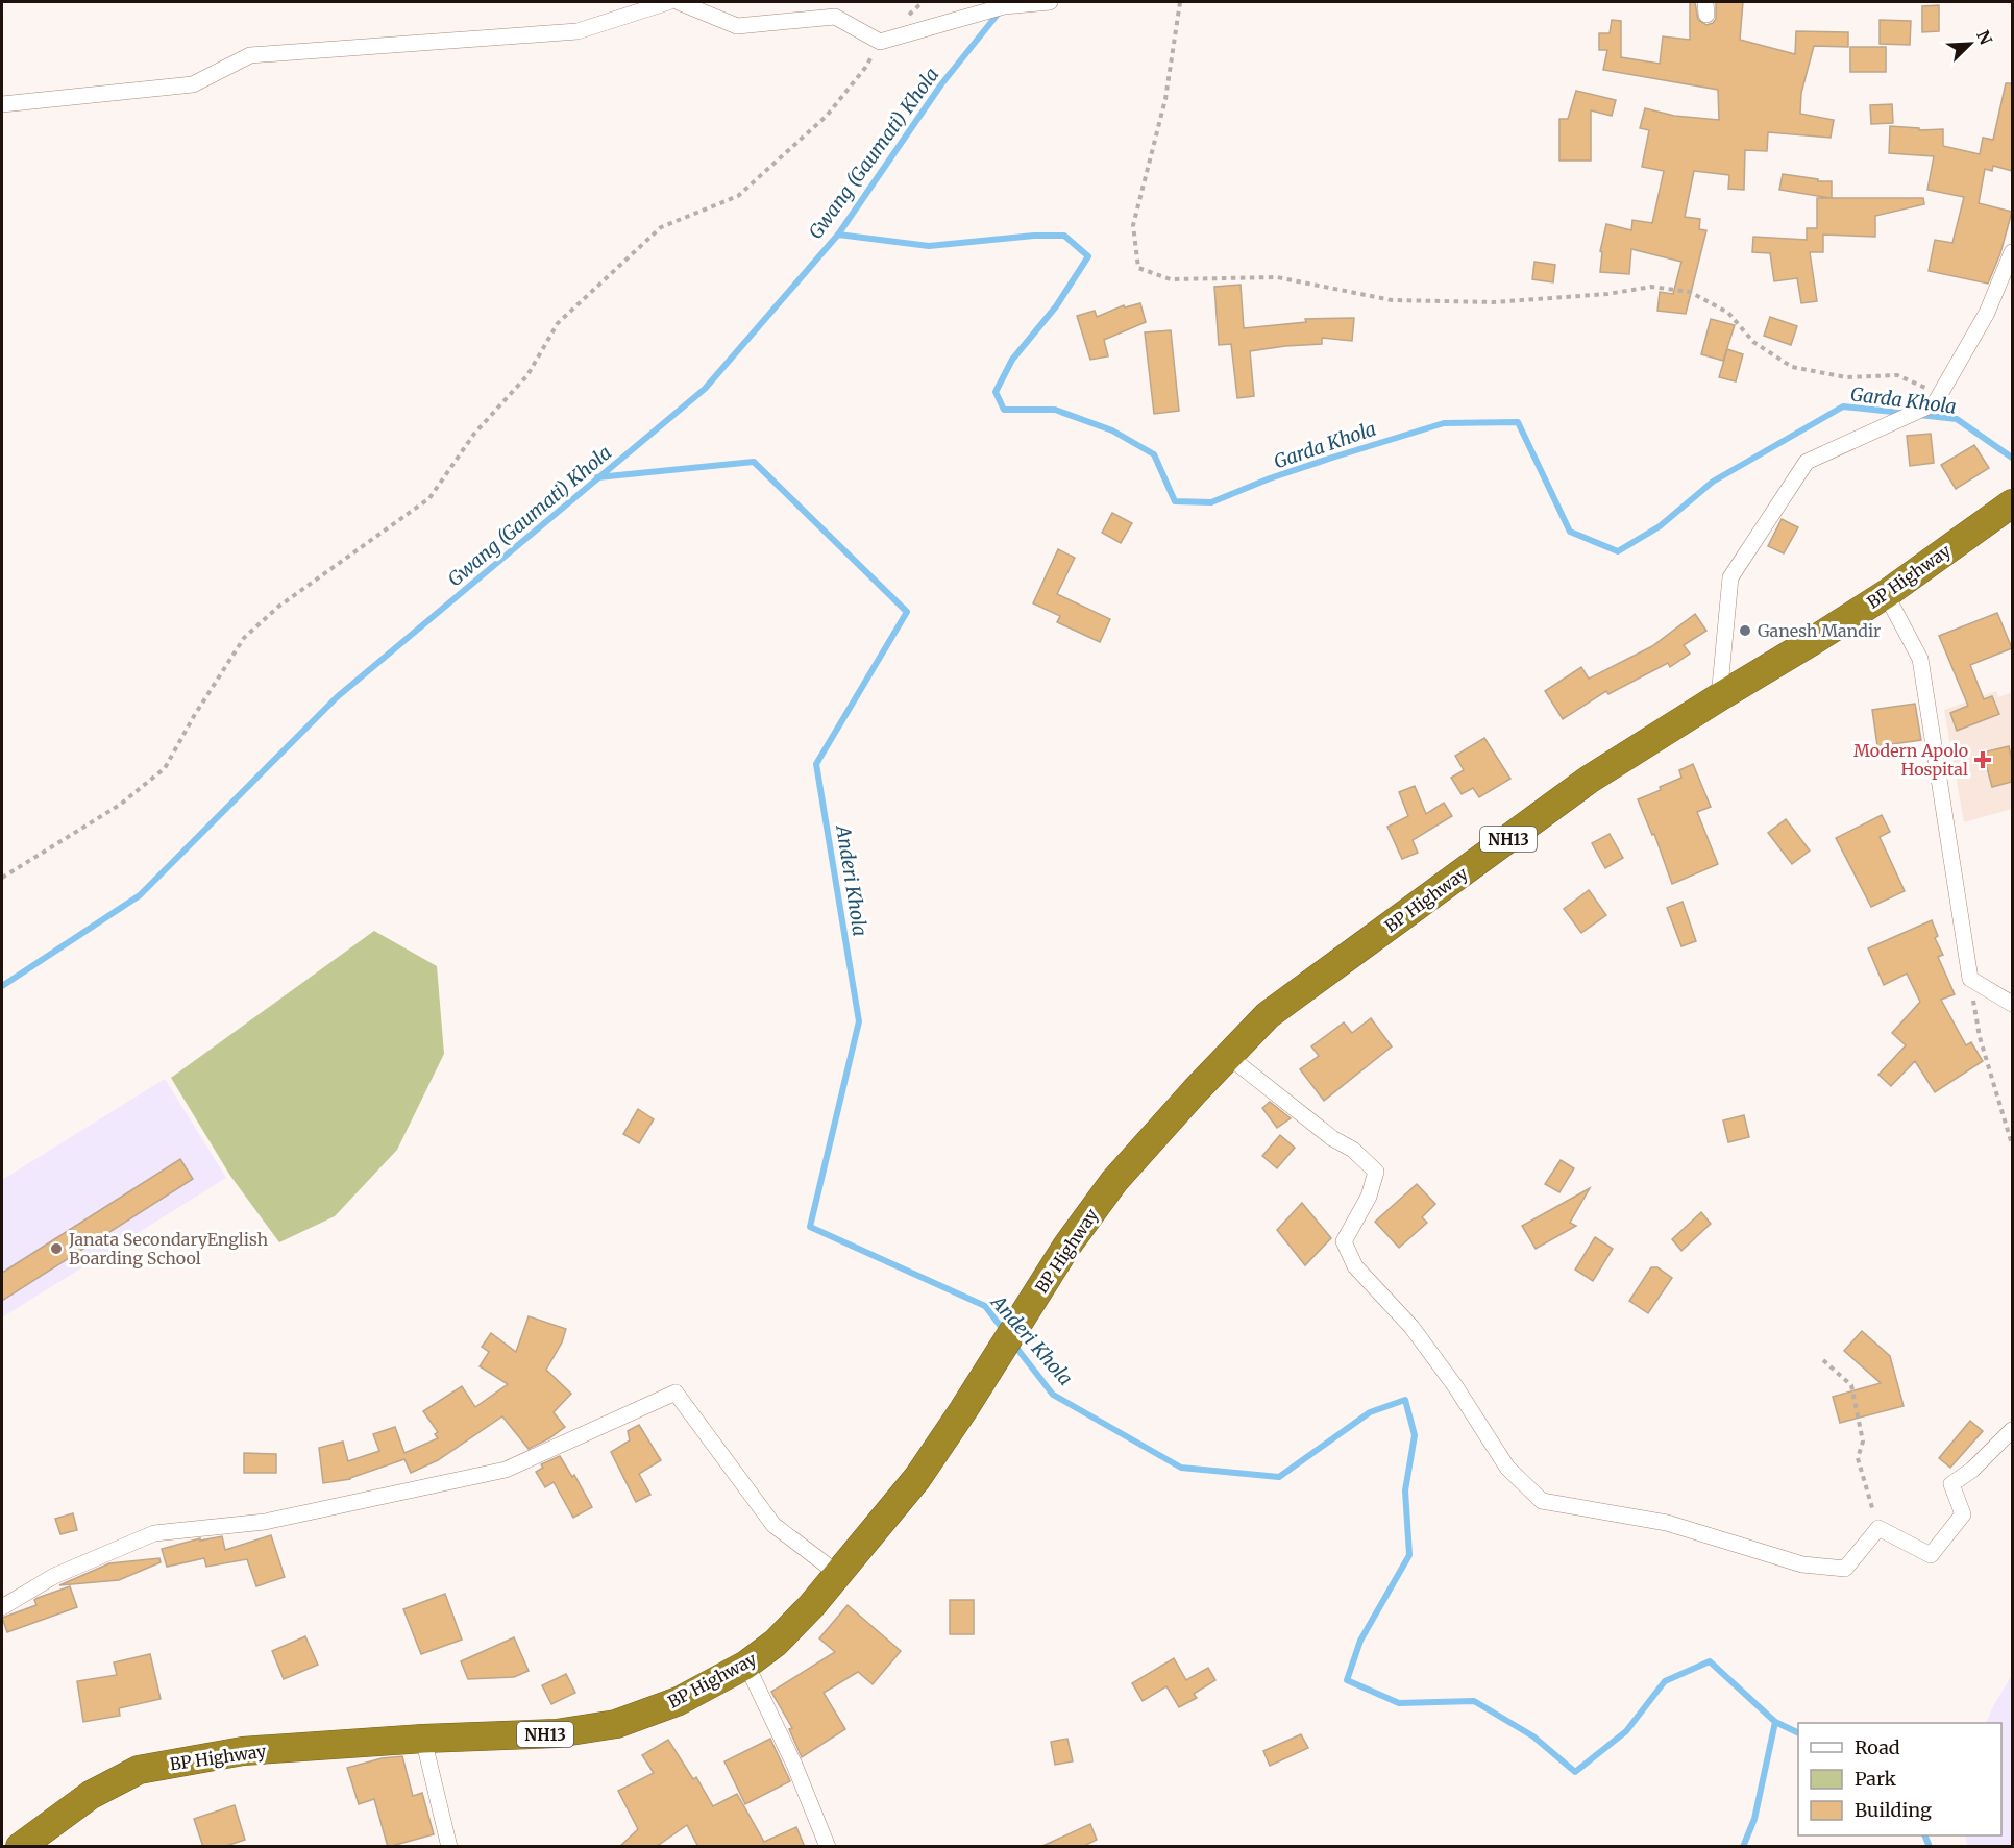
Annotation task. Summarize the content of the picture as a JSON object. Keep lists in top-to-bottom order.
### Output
{
  "streets": {
    "highway": ["BP Highway", "NH13"]
  },
  "water": ["Gwang (Gaumati) Khola", "Garda Khola", "Anderi Khola"],
  "places": {
    "other": ["Ganesh Mandir", "Janata SecondaryEnglish Boarding School"],
    "health": ["Modern Apolo Hospital"]
  },
  "legend": ["Road", "Park", "Building"],
  "north": "top right"
}
